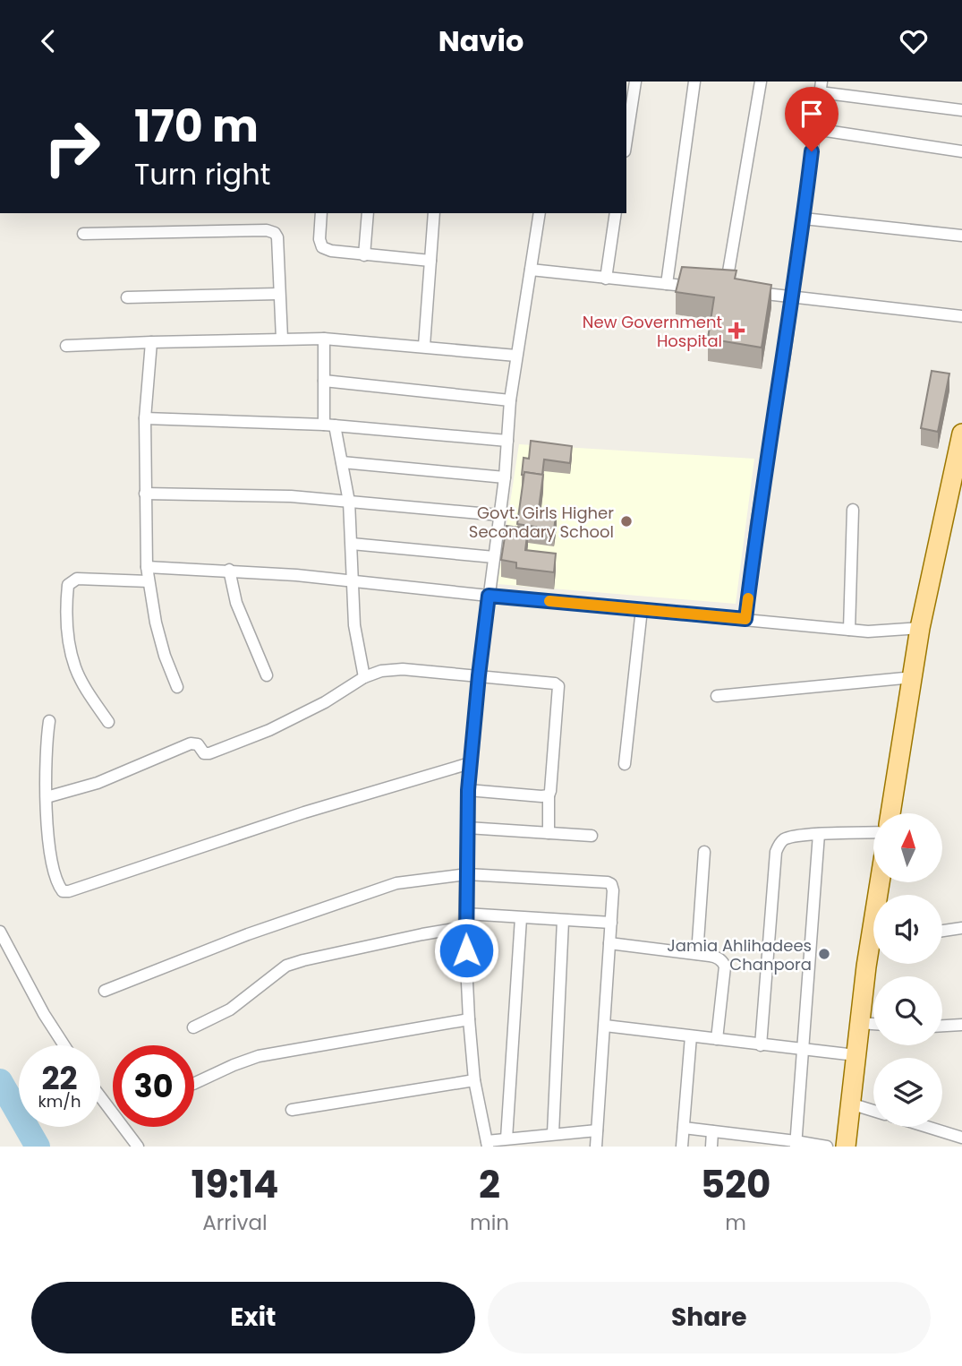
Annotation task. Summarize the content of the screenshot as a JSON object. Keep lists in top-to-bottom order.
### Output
{
  "places": {
    "health": ["New Government Hospital"],
    "other": ["Govt. Girls Higher Secondary School", "Jamia Ahlihadees Chanpora"]
  },
  "north": "top",
  "page": {
    "header": "Navio",
    "turn": ["170 m", "Turn right"],
    "speed": "22 km/h",
    "limit": "30",
    "eta": [
      "19:14",
      "Arrival",
      "2",
      "min",
      "520",
      "m"
    ],
    "buttons": ["Exit", "Share"]
  }
}
